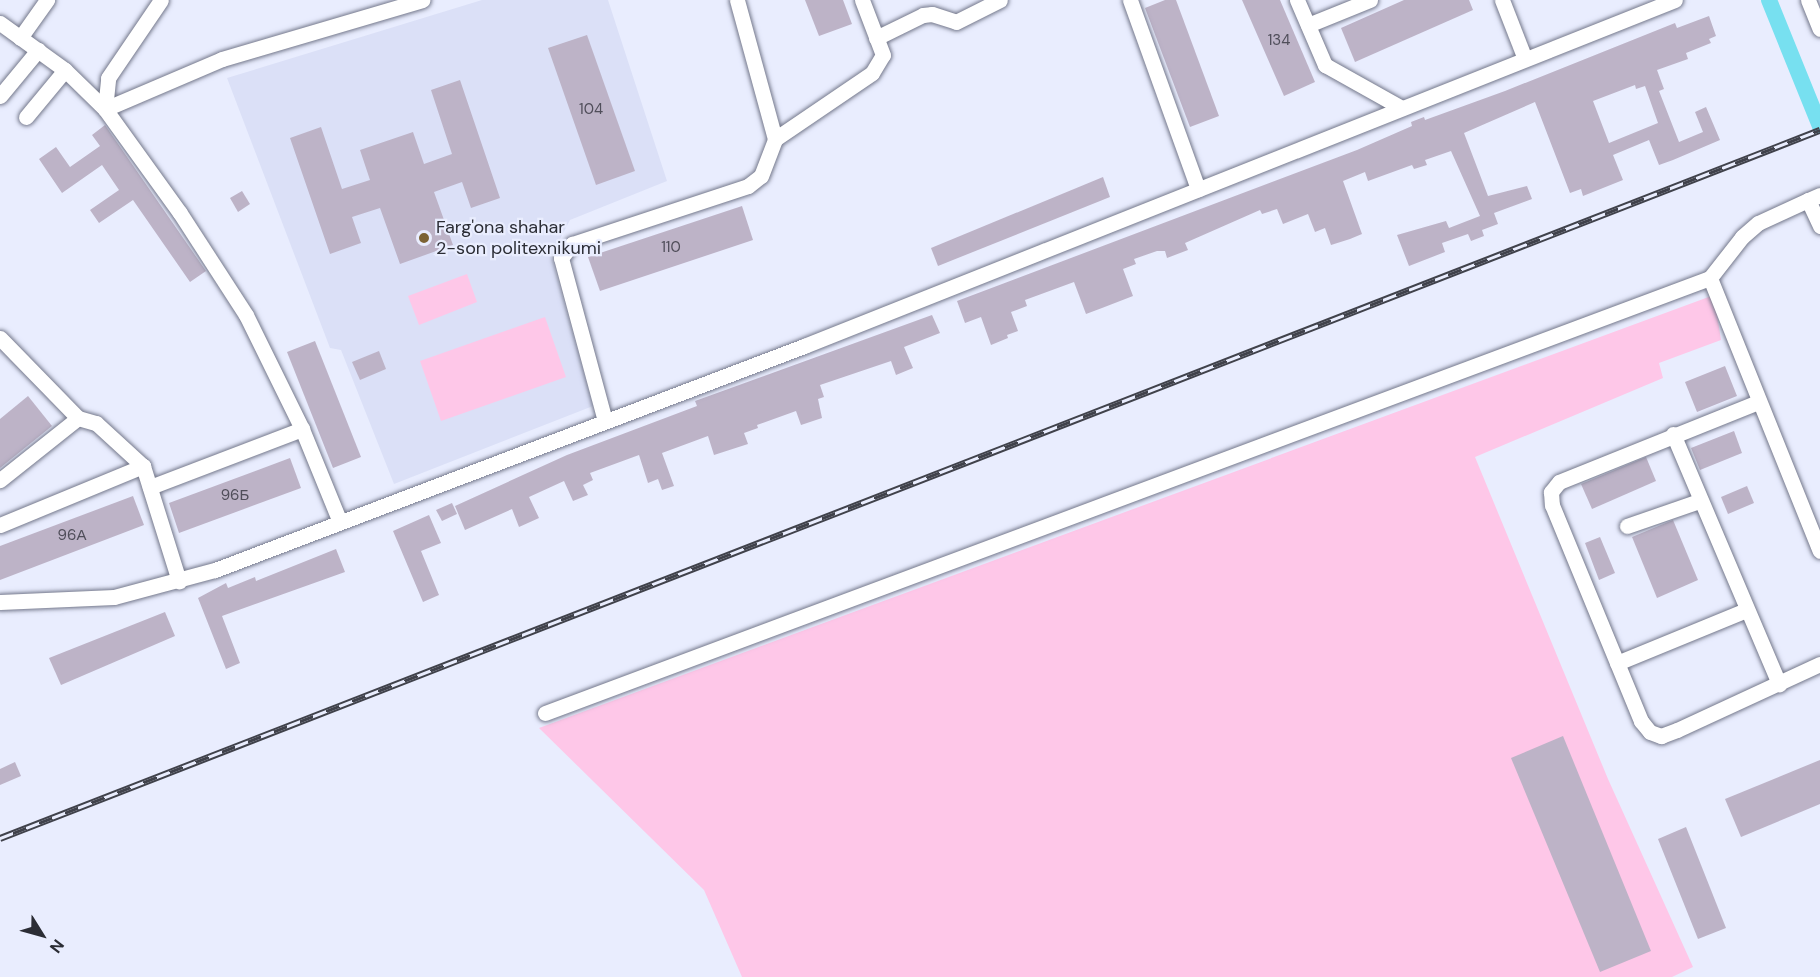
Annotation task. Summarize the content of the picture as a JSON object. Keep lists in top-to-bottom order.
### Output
{
  "places": ["Farg'ona shahar 2-son politexnikumi"],
  "house_numbers": [
    "134",
    "104",
    "110",
    "96Б",
    "96А"
  ],
  "north": "bottom right"
}
